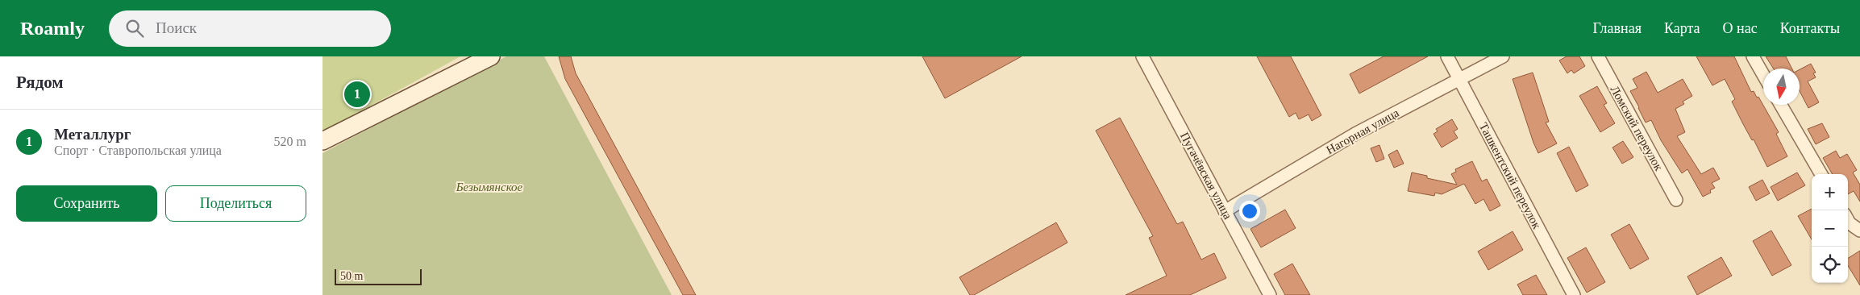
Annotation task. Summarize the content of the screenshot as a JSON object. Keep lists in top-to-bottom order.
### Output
{
  "streets": {
    "street": [
      "Ломский переулок",
      "Нагорная улица",
      "Пугачёвская улица",
      "Ташкентский переулок"
    ]
  },
  "crossings": [
    ["Нагорная улица", "Пугачёвская улица"],
    ["Нагорная улица", "Ташкентский переулок"]
  ],
  "parks": ["Безымянское"],
  "scale_bar": "50 m",
  "north": "bottom",
  "page": {
    "header": "Roamly",
    "search": "Поиск",
    "nav": [
      "Главная",
      "Карта",
      "О нас",
      "Контакты"
    ],
    "heading": "Рядом",
    "pins": "1",
    "list": [
      {
        "mark": "1",
        "name": "Металлург",
        "note": "Спорт · Ставропольская улица",
        "value": "520 m"
      }
    ],
    "buttons": ["Сохранить", "Поделиться"],
    "map_buttons": ["+", "−"],
    "scale": "50 m"
  }
}
